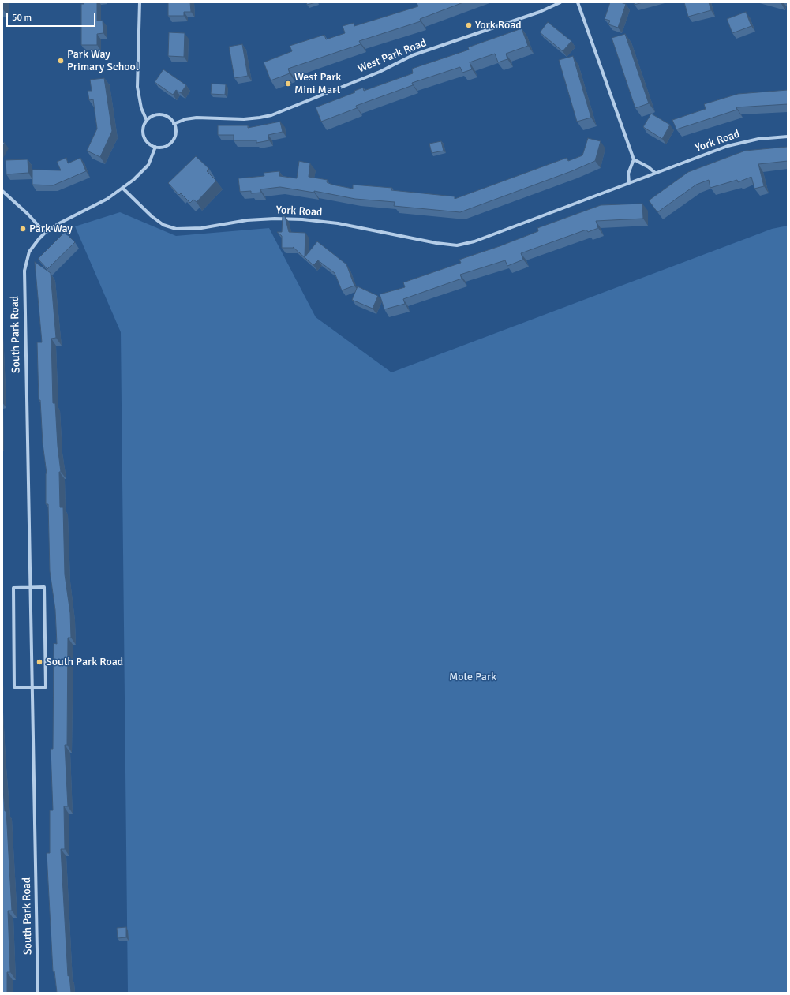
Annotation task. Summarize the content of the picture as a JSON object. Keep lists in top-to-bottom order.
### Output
{
  "streets": {
    "street": ["West Park Road", "York Road", "South Park Road"]
  },
  "crossings": [
    ["West Park Road", "South Park Road"],
    ["York Road", "South Park Road"]
  ],
  "parks": ["Mote Park"],
  "places": [
    "York Road",
    "Park Way Primary School",
    "West Park Mini Mart",
    "Park Way",
    "South Park Road"
  ],
  "scale_bar": "50 m"
}
